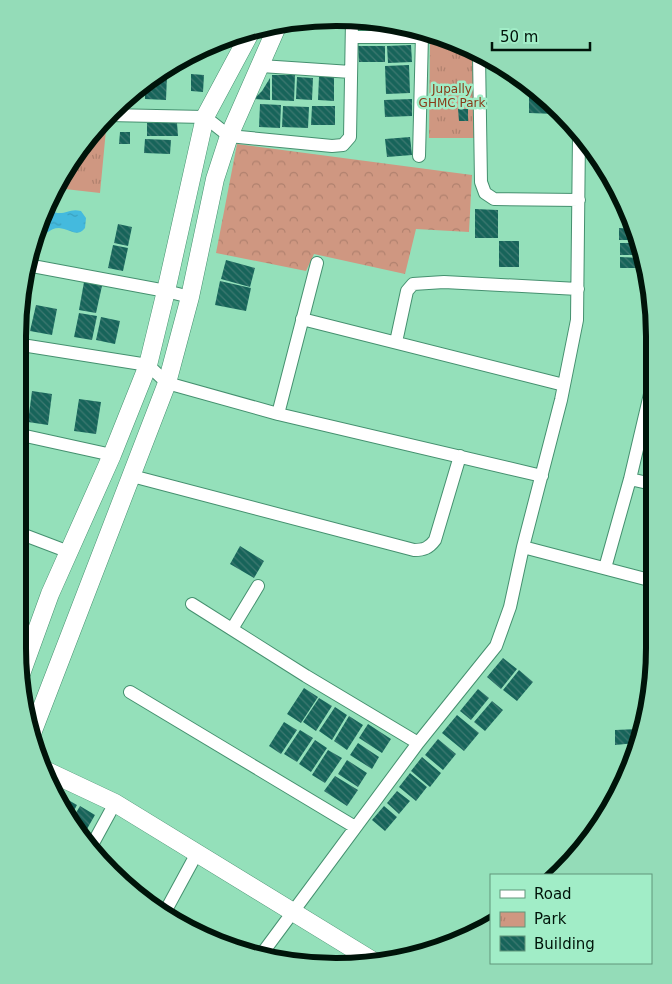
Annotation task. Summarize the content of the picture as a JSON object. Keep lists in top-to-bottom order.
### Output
{
  "parks": ["Jupally GHMC Park"],
  "legend": ["Road", "Park", "Building"],
  "scale_bar": "50 m"
}
